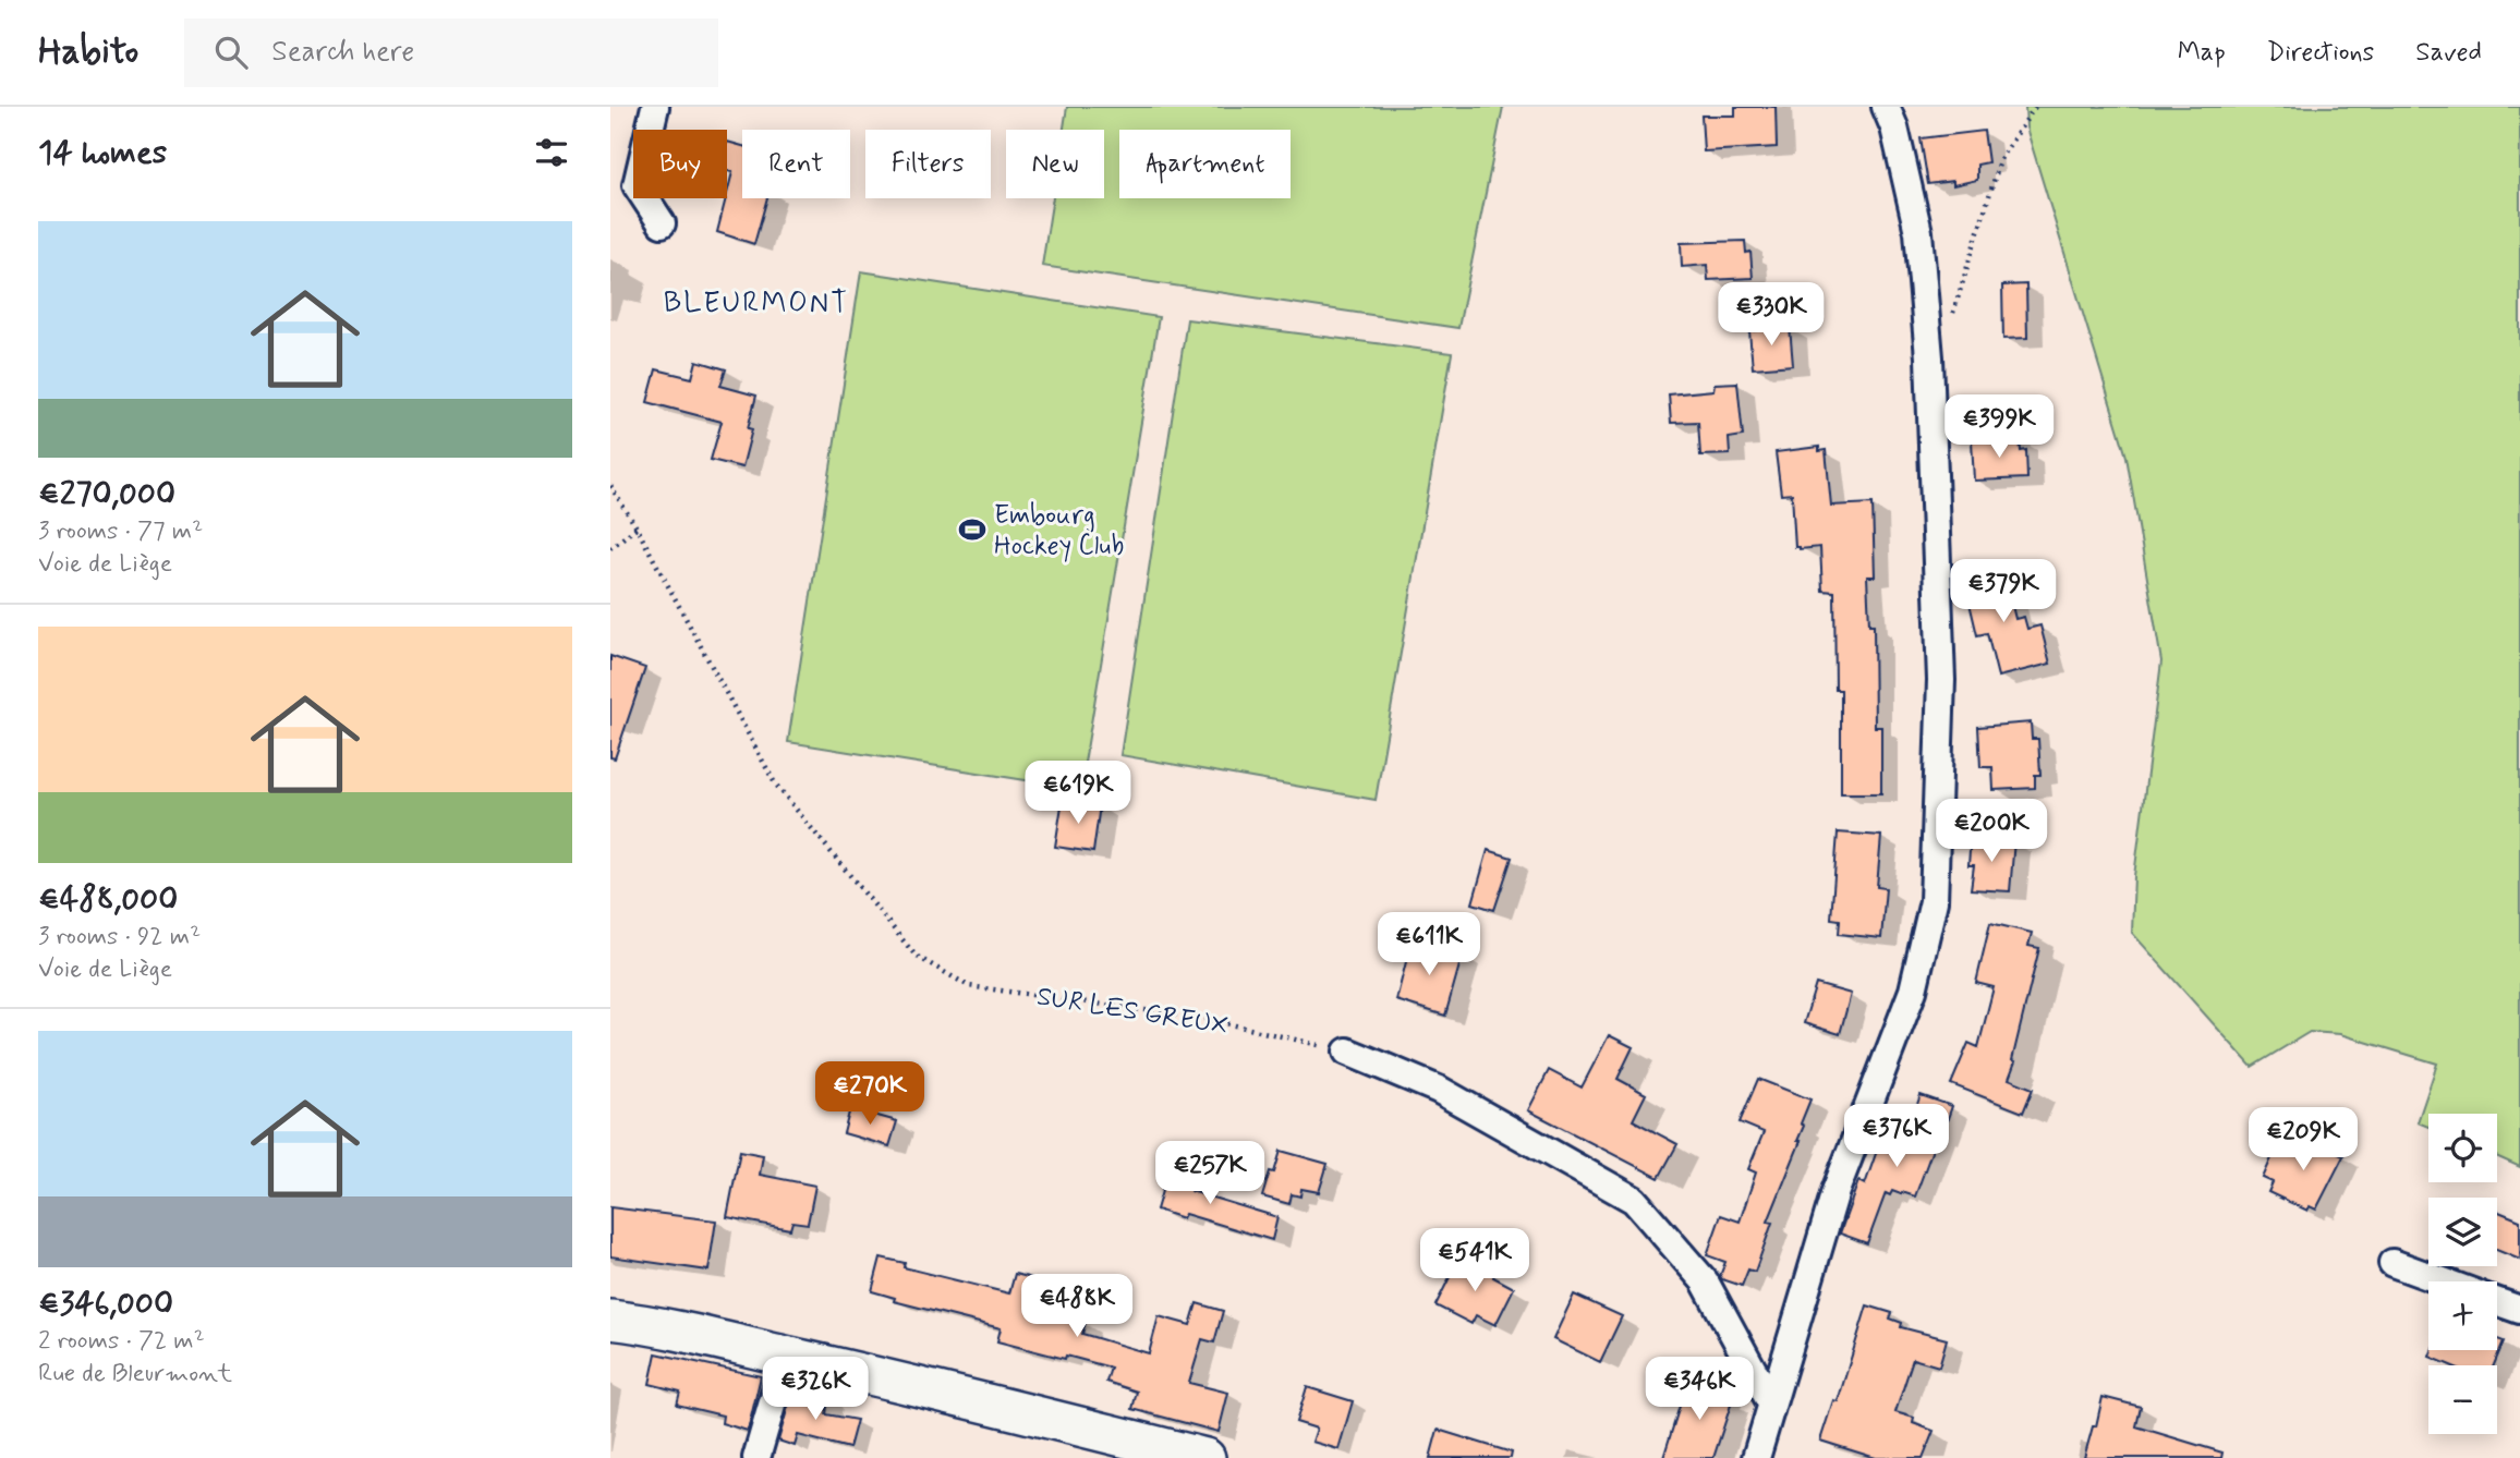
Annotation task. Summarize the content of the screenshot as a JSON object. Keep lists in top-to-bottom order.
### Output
{
  "streets": {
    "path": ["SUR LES GREUX"]
  },
  "districts": ["BLEURMONT"],
  "places": {
    "sports": ["Embourg Hockey Club"]
  },
  "page": {
    "header": "Habito",
    "search": "Search here",
    "nav": ["Map", "Directions", "Saved"],
    "heading": "14 homes",
    "chip": [
      "Buy",
      "Rent",
      "Filters",
      "New",
      "Apartment"
    ],
    "list": [
      {
        "name": "€270,000",
        "note": "3 rooms · 77 m² · Voie de Liège"
      },
      {
        "name": "€488,000",
        "note": "3 rooms · 92 m² · Voie de Liège"
      },
      {
        "name": "€346,000",
        "note": "2 rooms · 72 m² · Rue de Bleurmont"
      }
    ],
    "price": [
      "€330K",
      "€399K",
      "€379K",
      "€619K",
      "€200K",
      "€611K",
      "€270K",
      "€376K",
      "€209K",
      "€257K",
      "€541K",
      "€488K",
      "€326K",
      "€346K"
    ],
    "map_buttons": ["+", "−"]
  }
}
